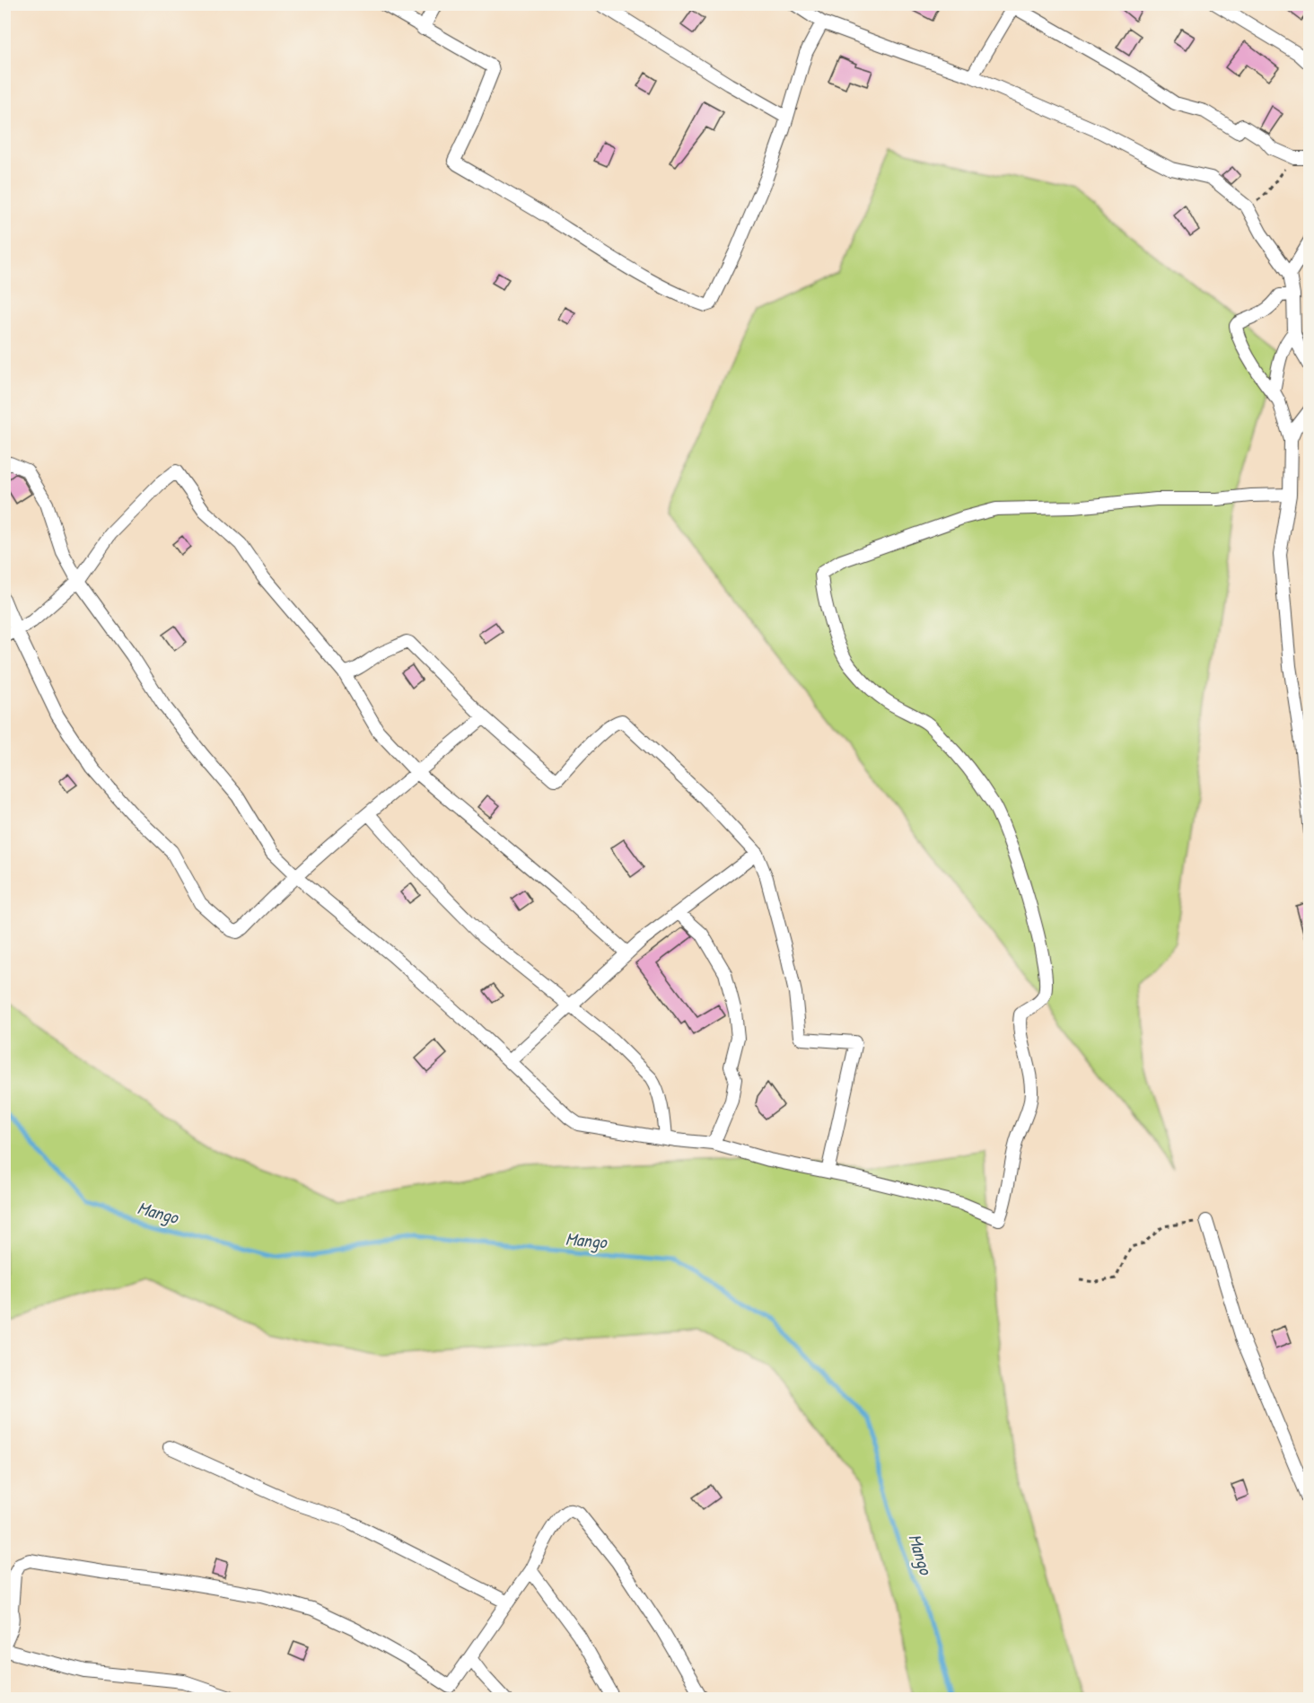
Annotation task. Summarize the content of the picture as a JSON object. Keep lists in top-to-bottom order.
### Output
{
  "water": ["Mango"]
}
